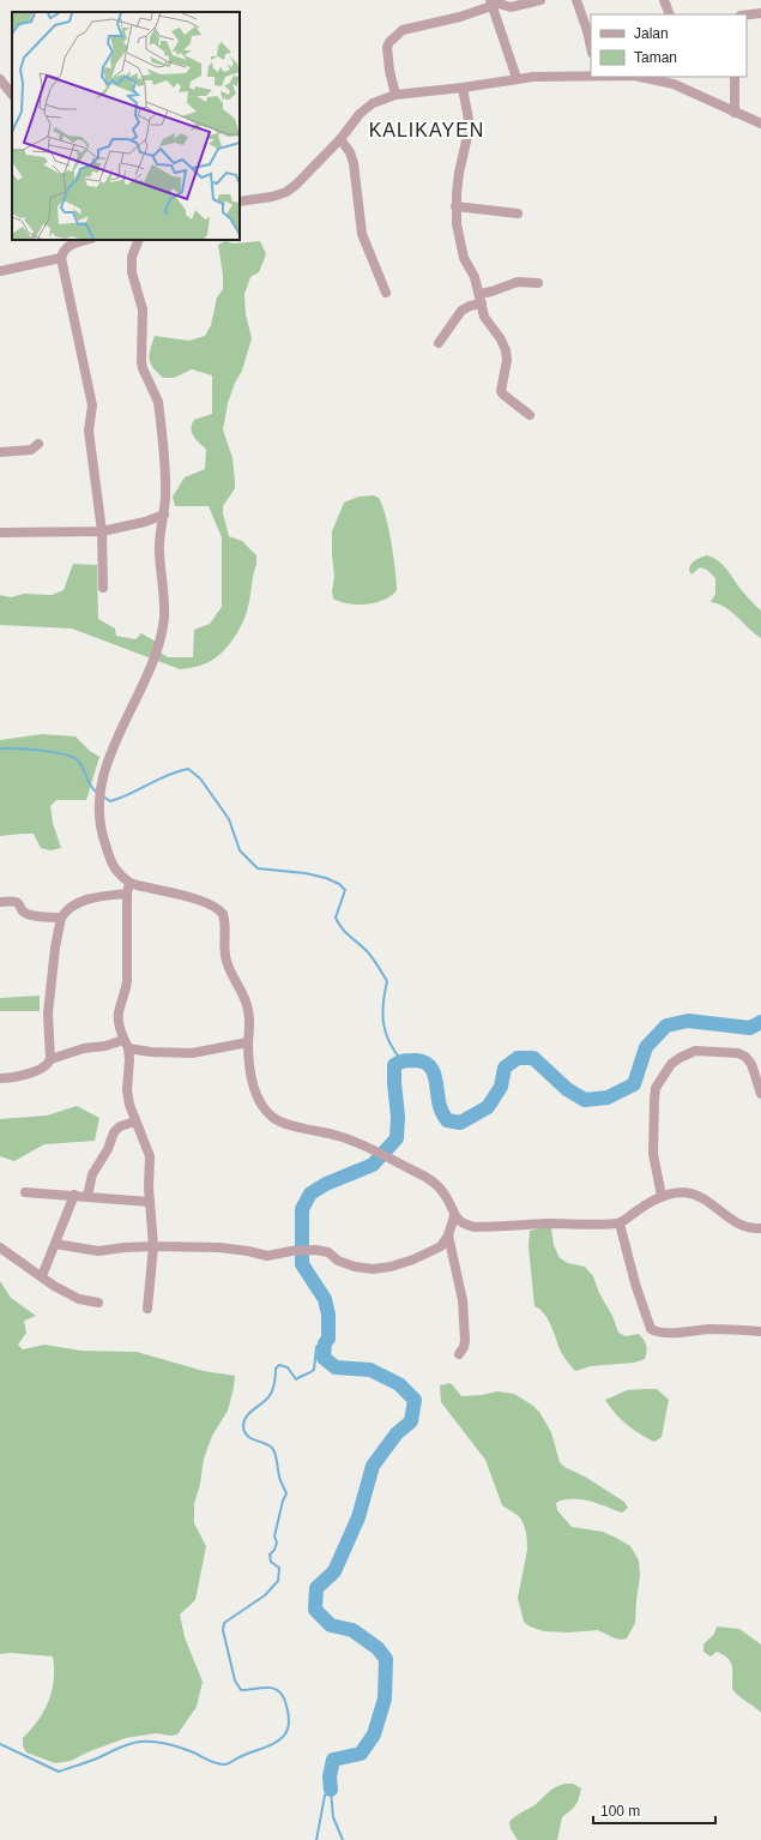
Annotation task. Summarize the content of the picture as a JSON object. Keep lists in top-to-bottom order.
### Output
{
  "districts": ["KALIKAYEN"],
  "legend": ["Jalan", "Taman"],
  "scale_bar": "100 m"
}
